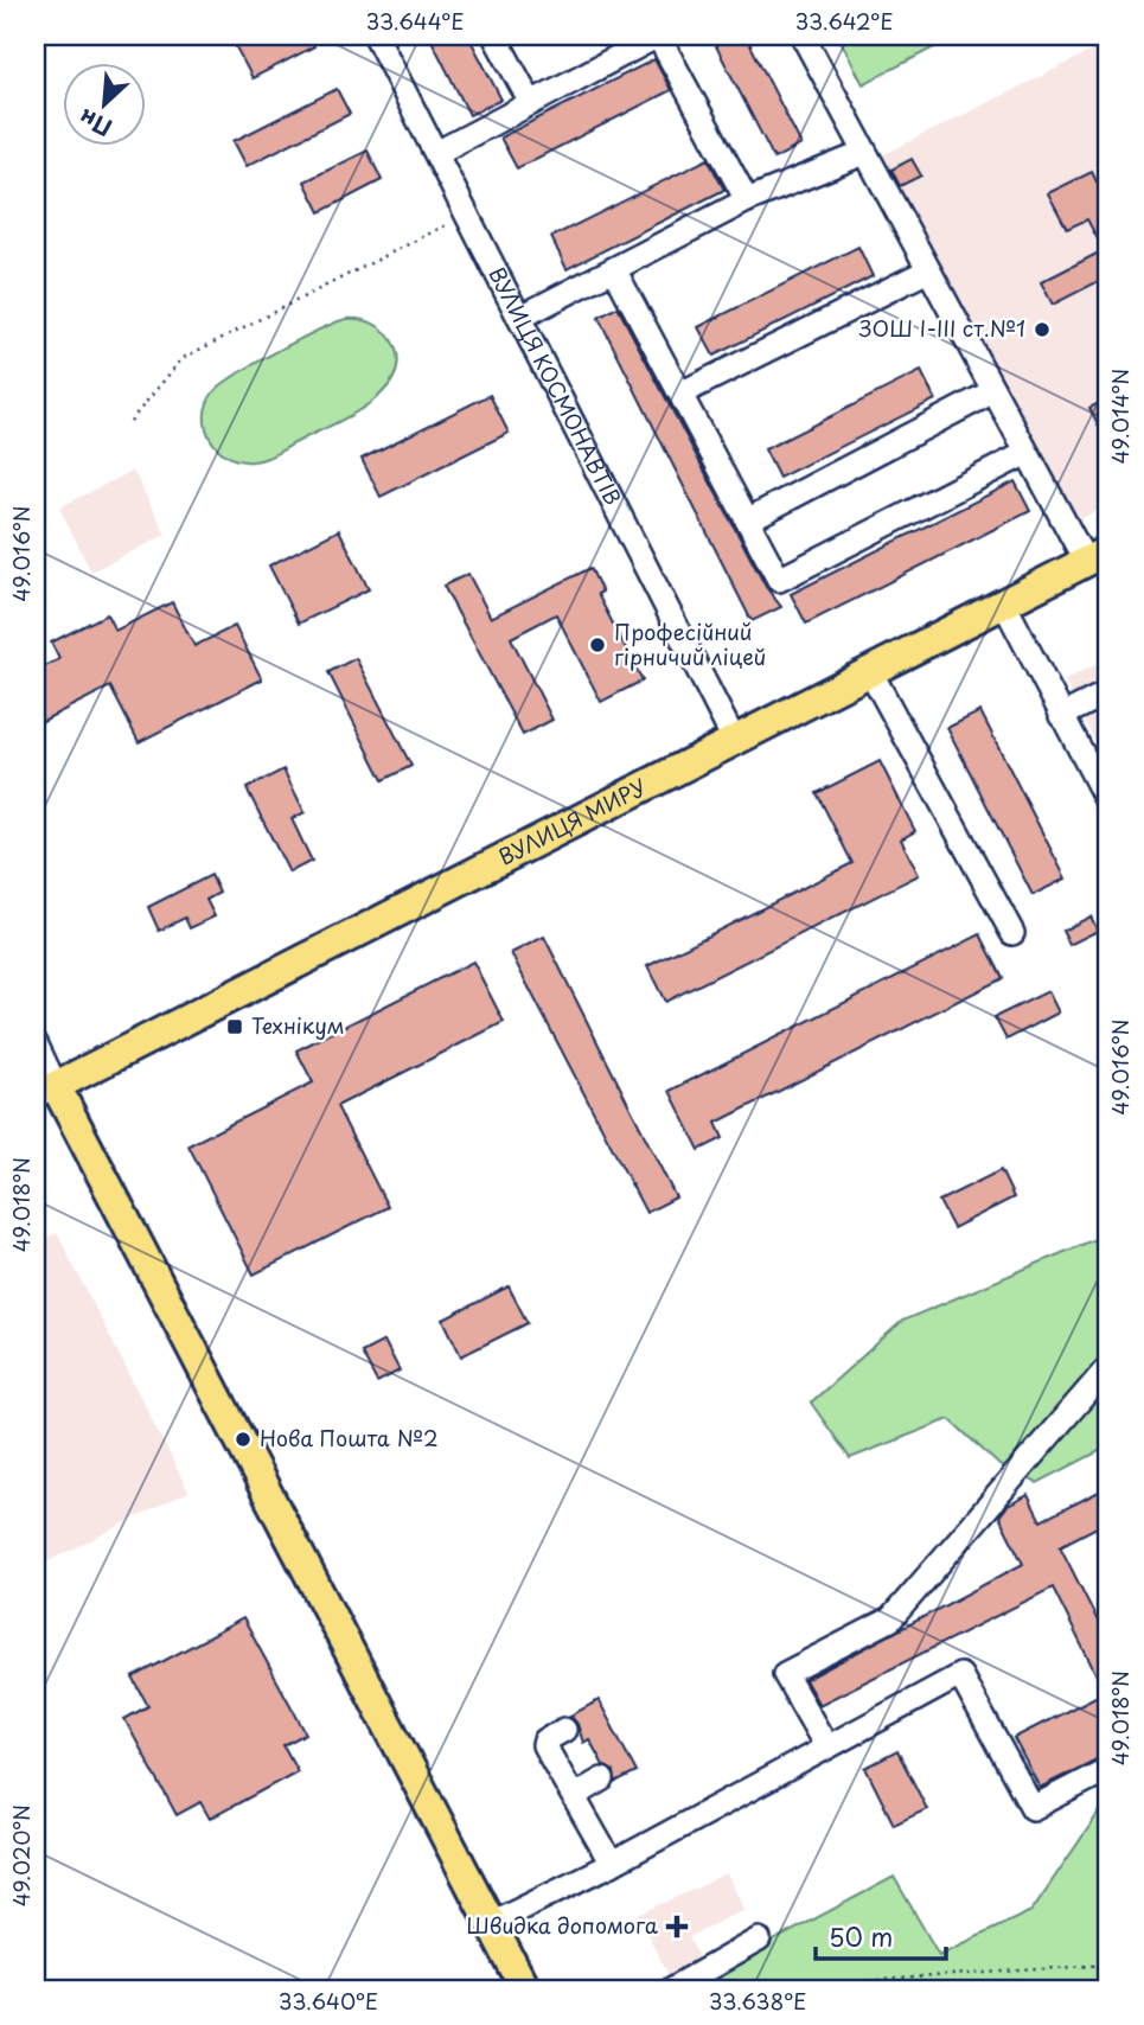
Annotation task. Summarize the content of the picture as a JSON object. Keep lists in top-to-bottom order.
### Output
{
  "streets": {
    "main road": ["ВУЛИЦЯ МИРУ"],
    "street": ["ВУЛИЦЯ КОСМОНАВТІВ"]
  },
  "crossings": [
    ["ВУЛИЦЯ КОСМОНАВТІВ", "ВУЛИЦЯ МИРУ"]
  ],
  "places": {
    "other": ["ЗОШ I-III ст.№1", "Професійний гірничий ліцей", "Нова Пошта №2"],
    "transit": ["Технікум"],
    "health": ["Швидка допомога"]
  },
  "scale_bar": "50 m",
  "north": "bottom left",
  "coordinates": [
    "33.644°E",
    "33.642°E",
    "49.014°N",
    "49.016°N",
    "49.018°N",
    "49.020°N",
    "33.640°E",
    "33.638°E"
  ]
}
